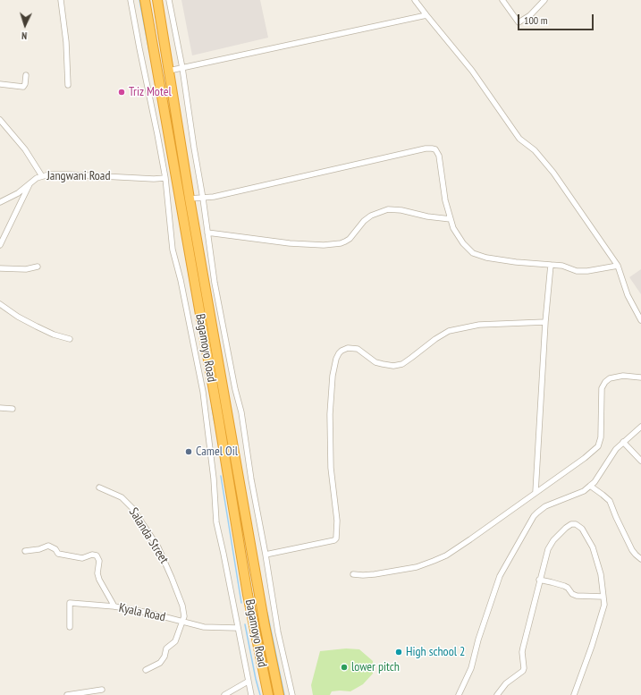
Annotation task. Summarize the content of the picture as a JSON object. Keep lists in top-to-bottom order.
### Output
{
  "streets": {
    "highway": ["Bagamoyo Road"],
    "street": ["Jangwani Road", "Salanda Street", "Kyala Road"]
  },
  "crossings": [
    ["Salanda Street", "Kyala Road"]
  ],
  "places": [
    "Triz Motel",
    "Camel Oil",
    "High school 2",
    "lower pitch"
  ],
  "scale_bar": "100 m",
  "north": "bottom"
}
